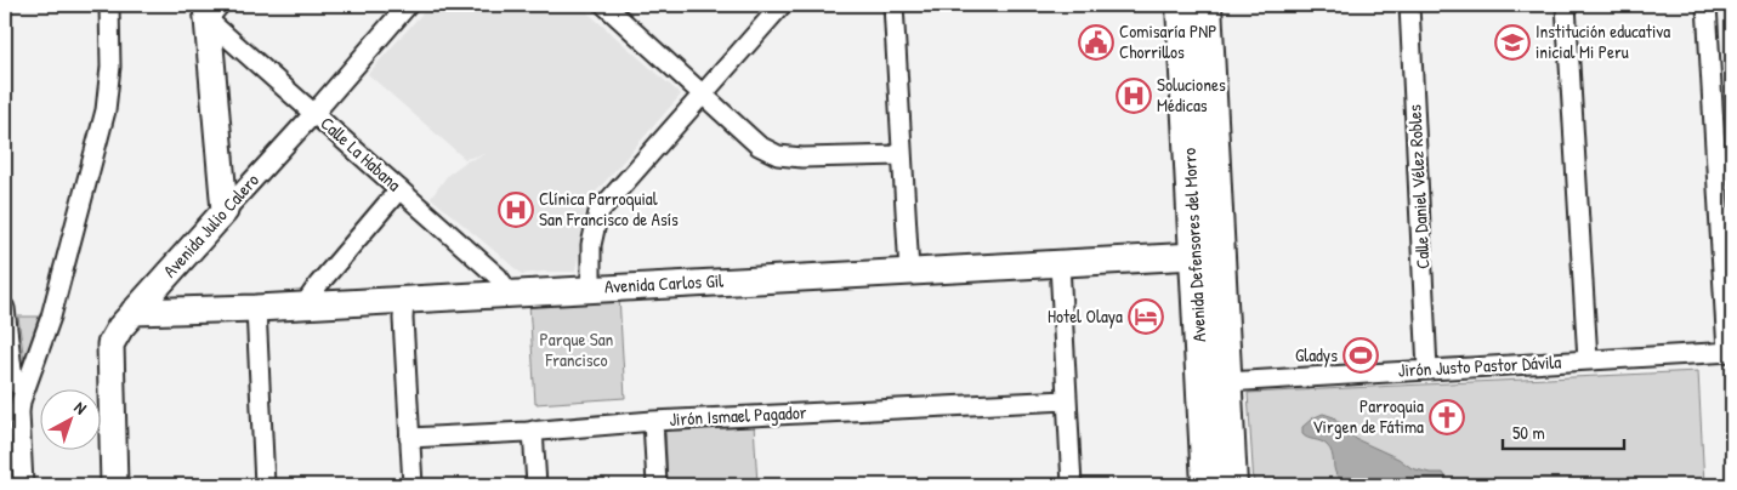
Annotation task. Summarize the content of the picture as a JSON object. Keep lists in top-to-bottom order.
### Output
{
  "streets": {
    "main road": ["Avenida Defensores del Morro"],
    "street": [
      "Calle La Habana",
      "Calle Daniel Vélez Robles",
      "Avenida Julio Calero",
      "Avenida Carlos Gil",
      "Jirón Justo Pastor Dávila",
      "Jirón Ismael Pagador"
    ]
  },
  "crossings": [
    ["Calle La Habana", "Avenida Julio Calero"],
    ["Calle La Habana", "Avenida Carlos Gil"],
    ["Calle Daniel Vélez Robles", "Jirón Justo Pastor Dávila"],
    ["Avenida Julio Calero", "Avenida Carlos Gil"],
    ["Avenida Defensores del Morro", "Avenida Carlos Gil"],
    ["Avenida Defensores del Morro", "Jirón Justo Pastor Dávila"]
  ],
  "parks": ["Parque San Francisco"],
  "places": {
    "public building": ["Comisaría PNP Chorrillos"],
    "school or university": ["Institución educativa inicial Mi Peru"],
    "hospital": ["Soluciones Médicas", "Clínica Parroquial San Francisco de Asís"],
    "hotel": ["Hotel Olaya"],
    "sports": ["Gladys"],
    "church": ["Parroquia Virgen de Fátima"]
  },
  "scale_bar": "50 m",
  "north": "top right"
}
